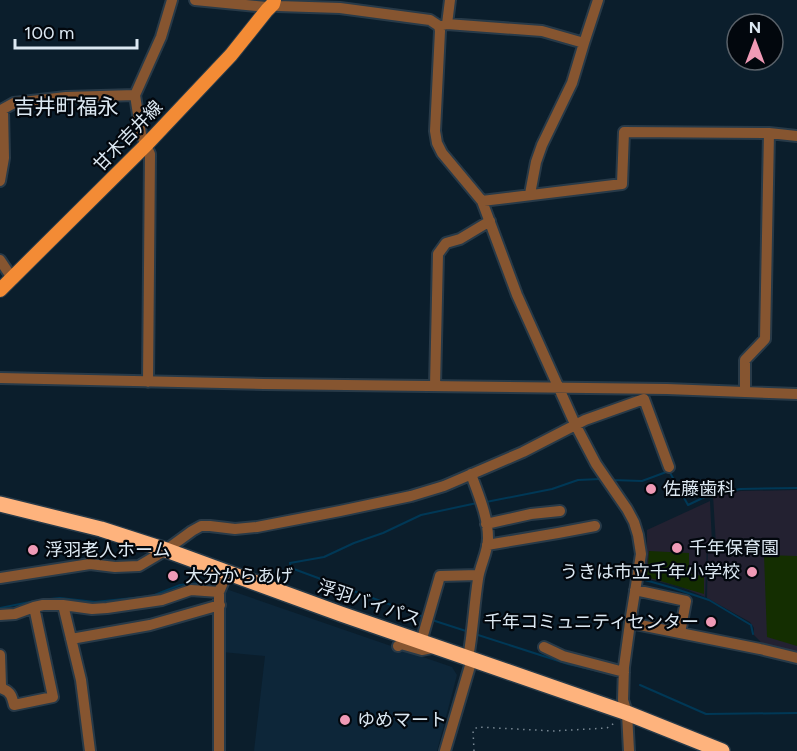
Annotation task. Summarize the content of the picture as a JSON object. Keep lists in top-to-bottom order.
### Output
{
  "streets": {
    "highway": ["浮羽バイパス"],
    "main road": ["甘木吉井線"]
  },
  "districts": ["吉井町福永"],
  "places": [
    "佐藤歯科",
    "千年保育園",
    "浮羽老人ホーム",
    "うきは市立千年小学校",
    "大分からあげ",
    "千年コミュニティセンター",
    "ゆめマート"
  ],
  "scale_bar": "100 m",
  "north": "top"
}
